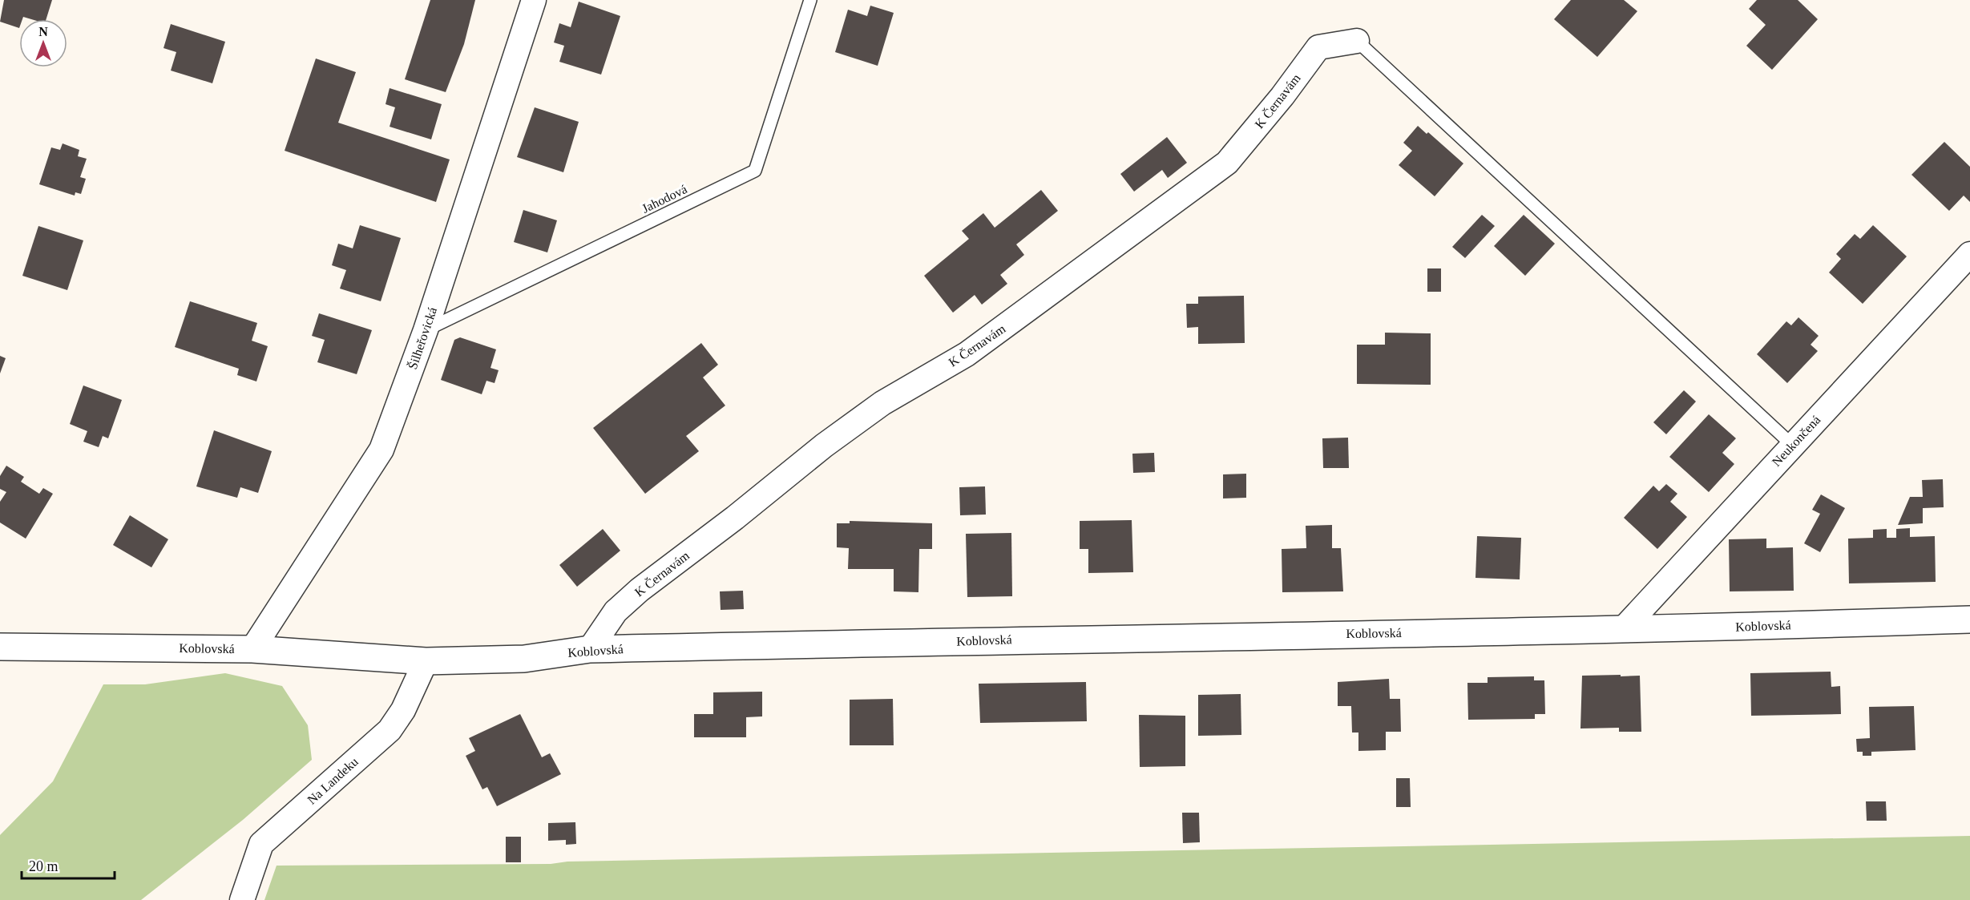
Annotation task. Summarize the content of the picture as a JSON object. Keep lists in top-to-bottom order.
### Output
{
  "streets": {
    "street": [
      "K Černavám",
      "Šilheřovická",
      "Neukončená",
      "Koblovská",
      "Na Landeku"
    ],
    "lane": ["Jahodová"]
  },
  "crossings": [
    ["K Černavám", "Koblovská"],
    ["Jahodová", "Šilheřovická"],
    ["Šilheřovická", "Koblovská"],
    ["Neukončená", "Koblovská"],
    ["Koblovská", "Na Landeku"]
  ],
  "scale_bar": "20 m",
  "north": "top"
}
